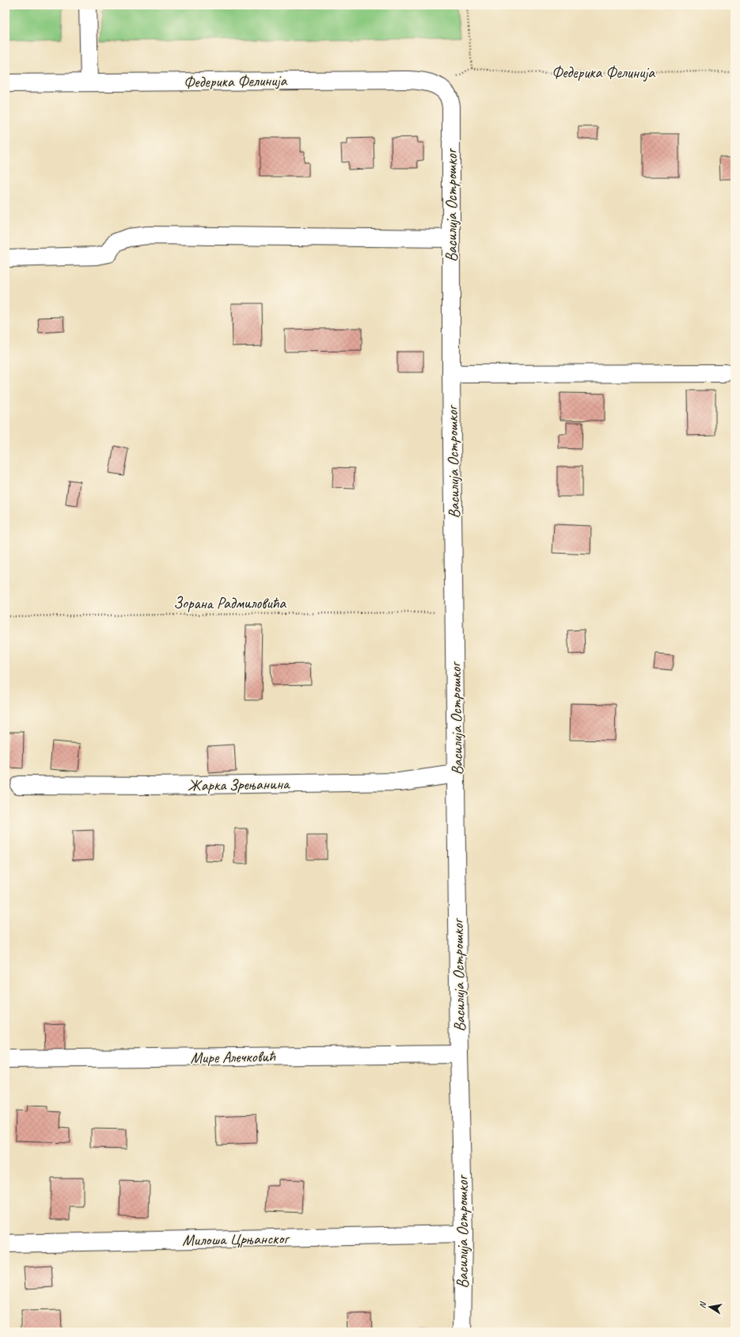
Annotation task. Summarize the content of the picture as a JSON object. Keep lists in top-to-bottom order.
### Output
{
  "streets": {
    "street": [
      "Федерика Фелинија",
      "Василија Острошког",
      "Жарка Зрењанина",
      "Мире Алечковић",
      "Милоша Црњанског"
    ],
    "path": ["Зорана Радмиловића"]
  },
  "crossings": [
    ["Федерика Фелинија", "Василија Острошког"],
    ["Василија Острошког", "Зорана Радмиловића"],
    ["Василија Острошког", "Жарка Зрењанина"],
    ["Василија Острошког", "Мире Алечковић"],
    ["Василија Острошког", "Милоша Црњанског"]
  ],
  "north": "left"
}
